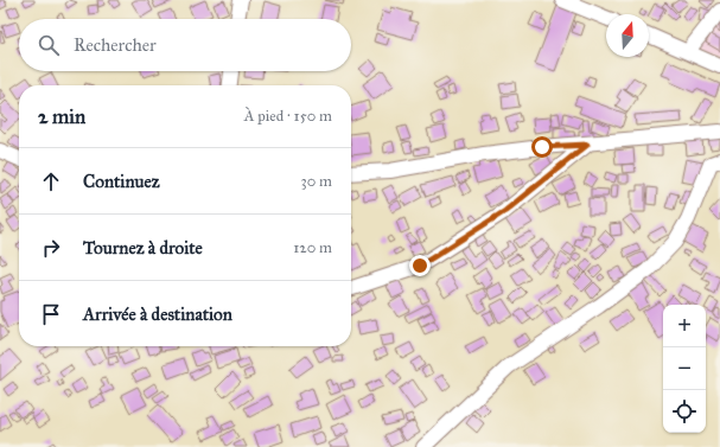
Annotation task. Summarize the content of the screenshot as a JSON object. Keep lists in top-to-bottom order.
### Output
{
  "north": "top",
  "page": {
    "search": "Rechercher",
    "heading": ["2 min", "À pied · 150 m"],
    "list": [
      ["Continuez", "30 m"],
      ["Tournez à droite", "120 m"],
      "Arrivée à destination"
    ],
    "map_buttons": ["+", "−"]
  }
}
